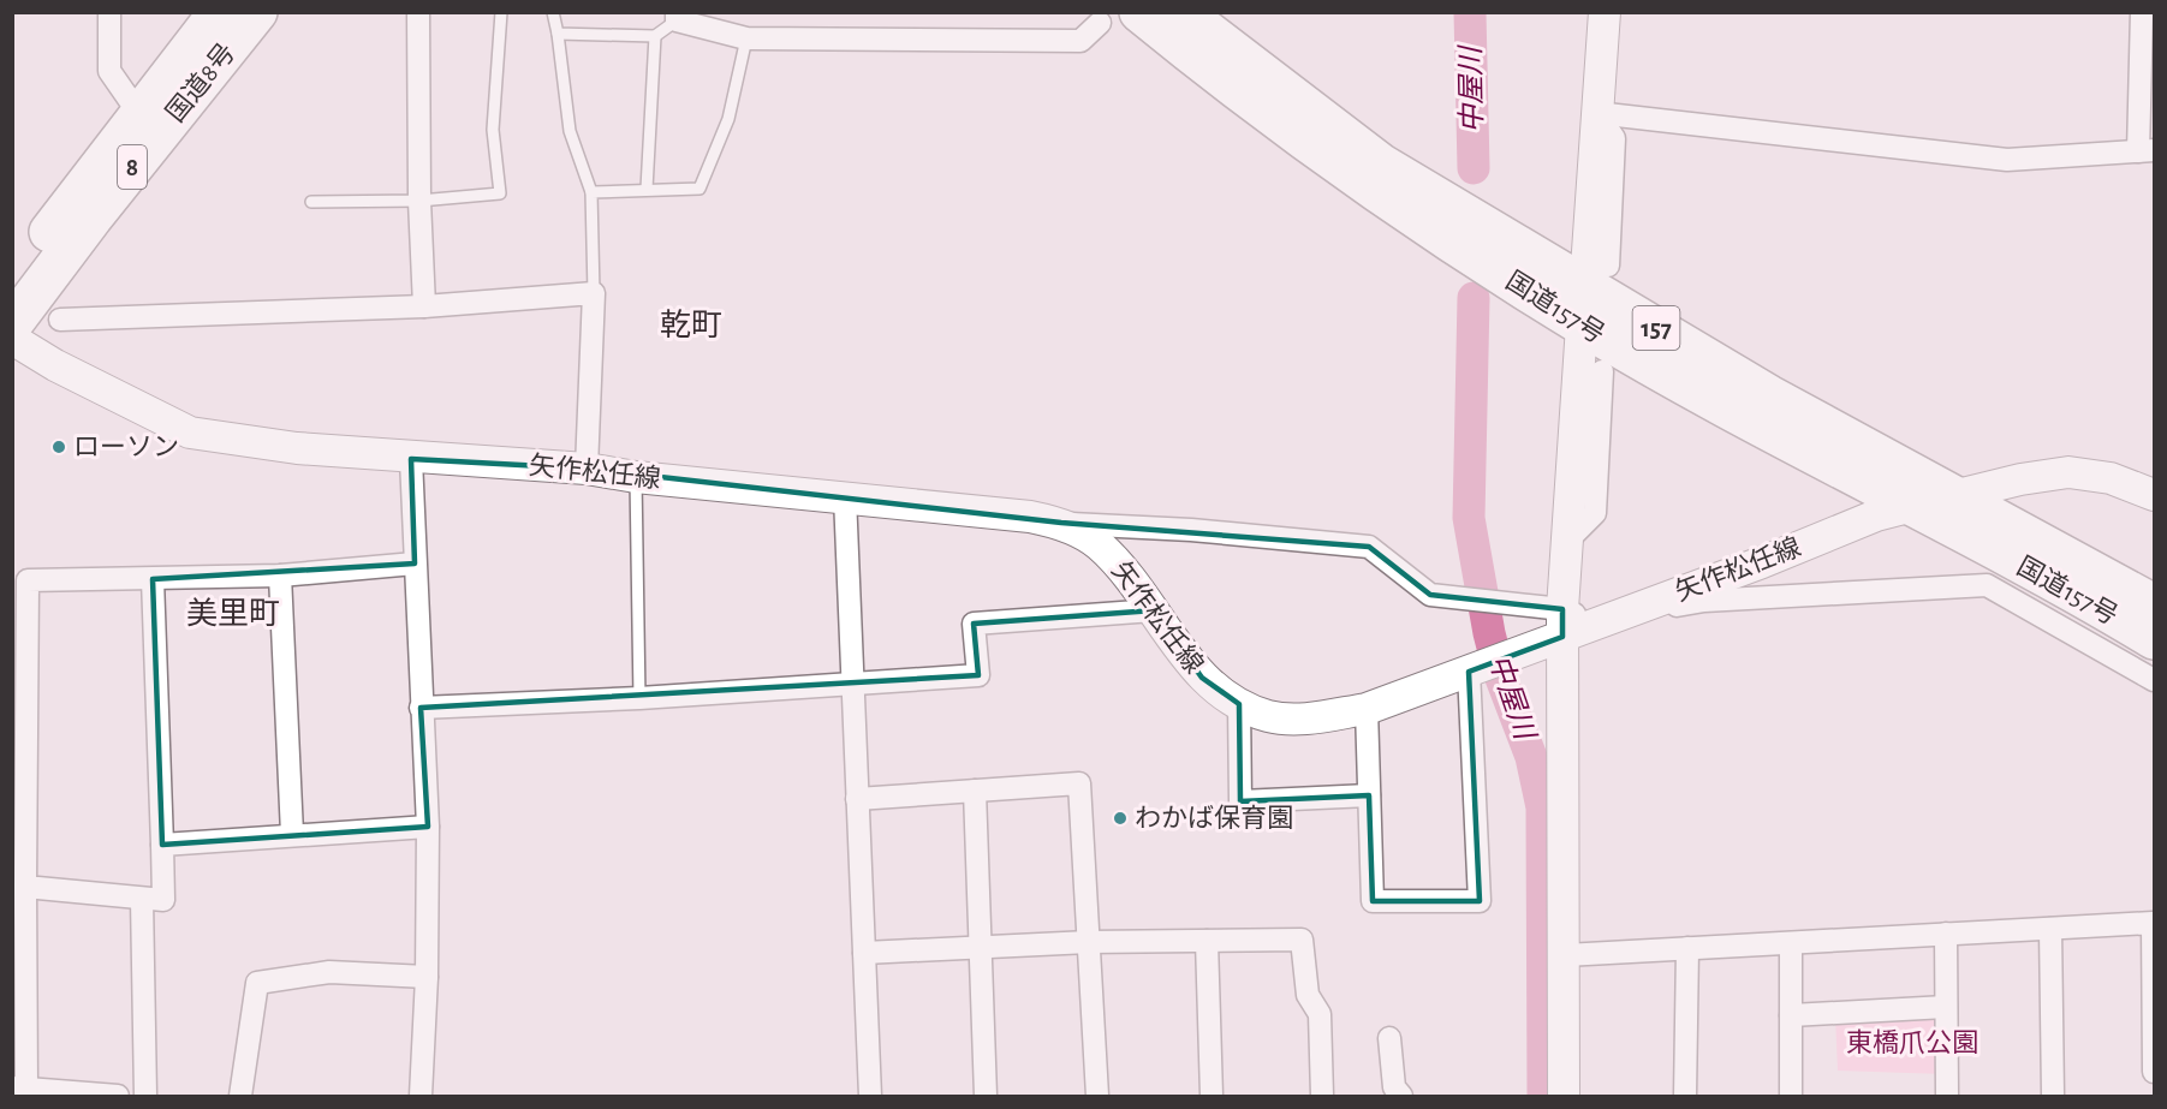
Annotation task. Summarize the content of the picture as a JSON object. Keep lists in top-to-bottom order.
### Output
{
  "streets": {
    "highway": [
      "国道8号",
      "8",
      "国道157号",
      "157"
    ],
    "main road": ["矢作松任線"]
  },
  "crossings": [
    ["国道157号", "矢作松任線"]
  ],
  "districts": ["乾町", "美里町"],
  "water": ["中屋川"],
  "parks": ["東橋爪公園"],
  "places": ["ローソン", "わかば保育園"]
}
